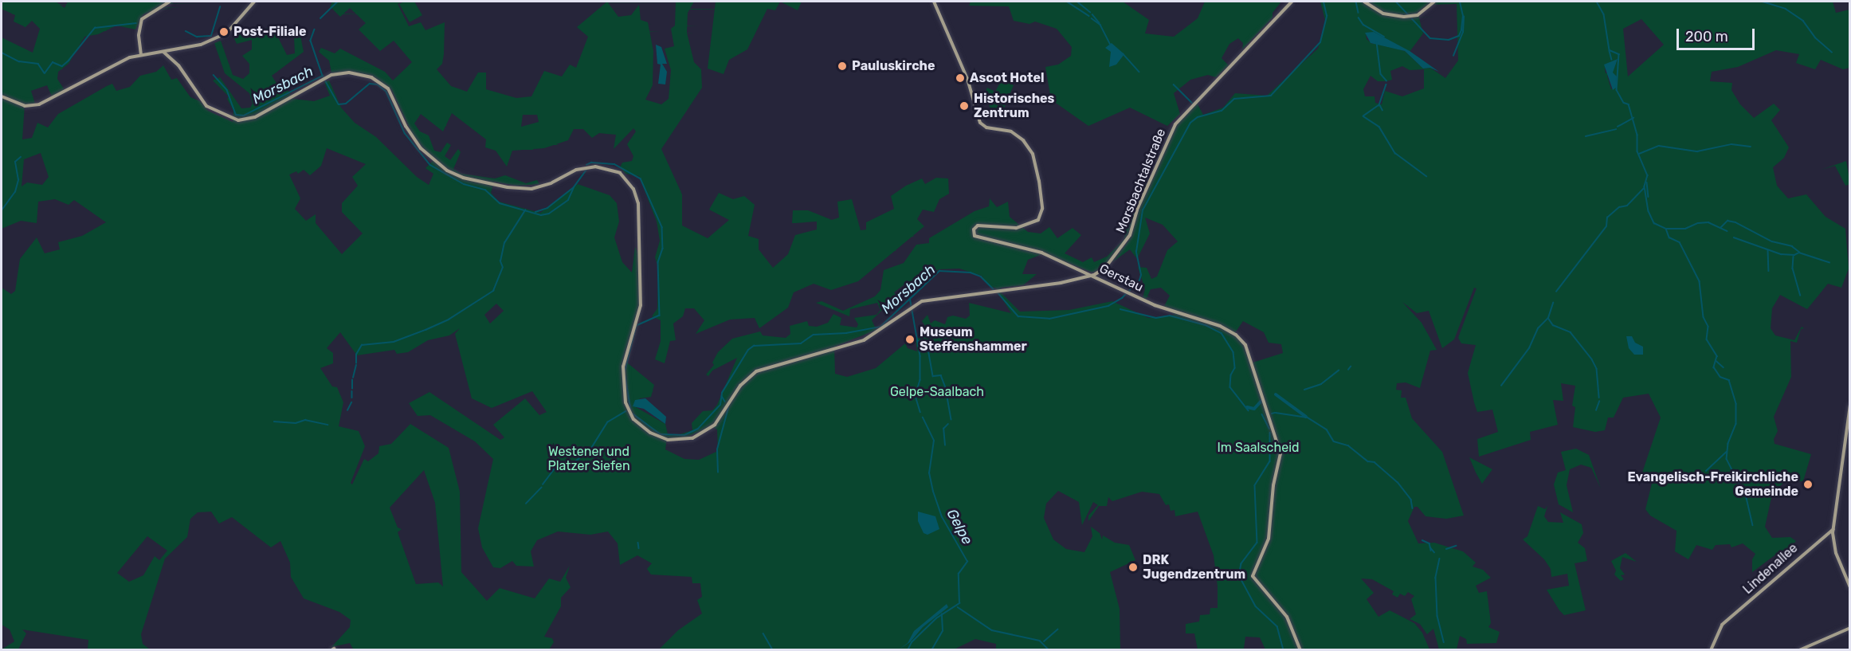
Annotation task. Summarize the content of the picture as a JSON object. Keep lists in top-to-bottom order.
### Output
{
  "streets": {
    "main road": ["Morsbachtalstraße", "Gerstau", "Lindenallee"]
  },
  "crossings": [
    ["Morsbachtalstraße", "Gerstau"]
  ],
  "water": ["Morsbach", "Gelpe"],
  "parks": ["Gelpe-Saalbach", "Im Saalscheid", "Westener und Platzer Siefen"],
  "places": [
    "Post-Filiale",
    "Pauluskirche",
    "Ascot Hotel",
    "Historisches Zentrum",
    "Museum Steffenshammer",
    "Evangelisch-Freikirchliche Gemeinde",
    "DRK Jugendzentrum"
  ],
  "scale_bar": "200 m"
}
